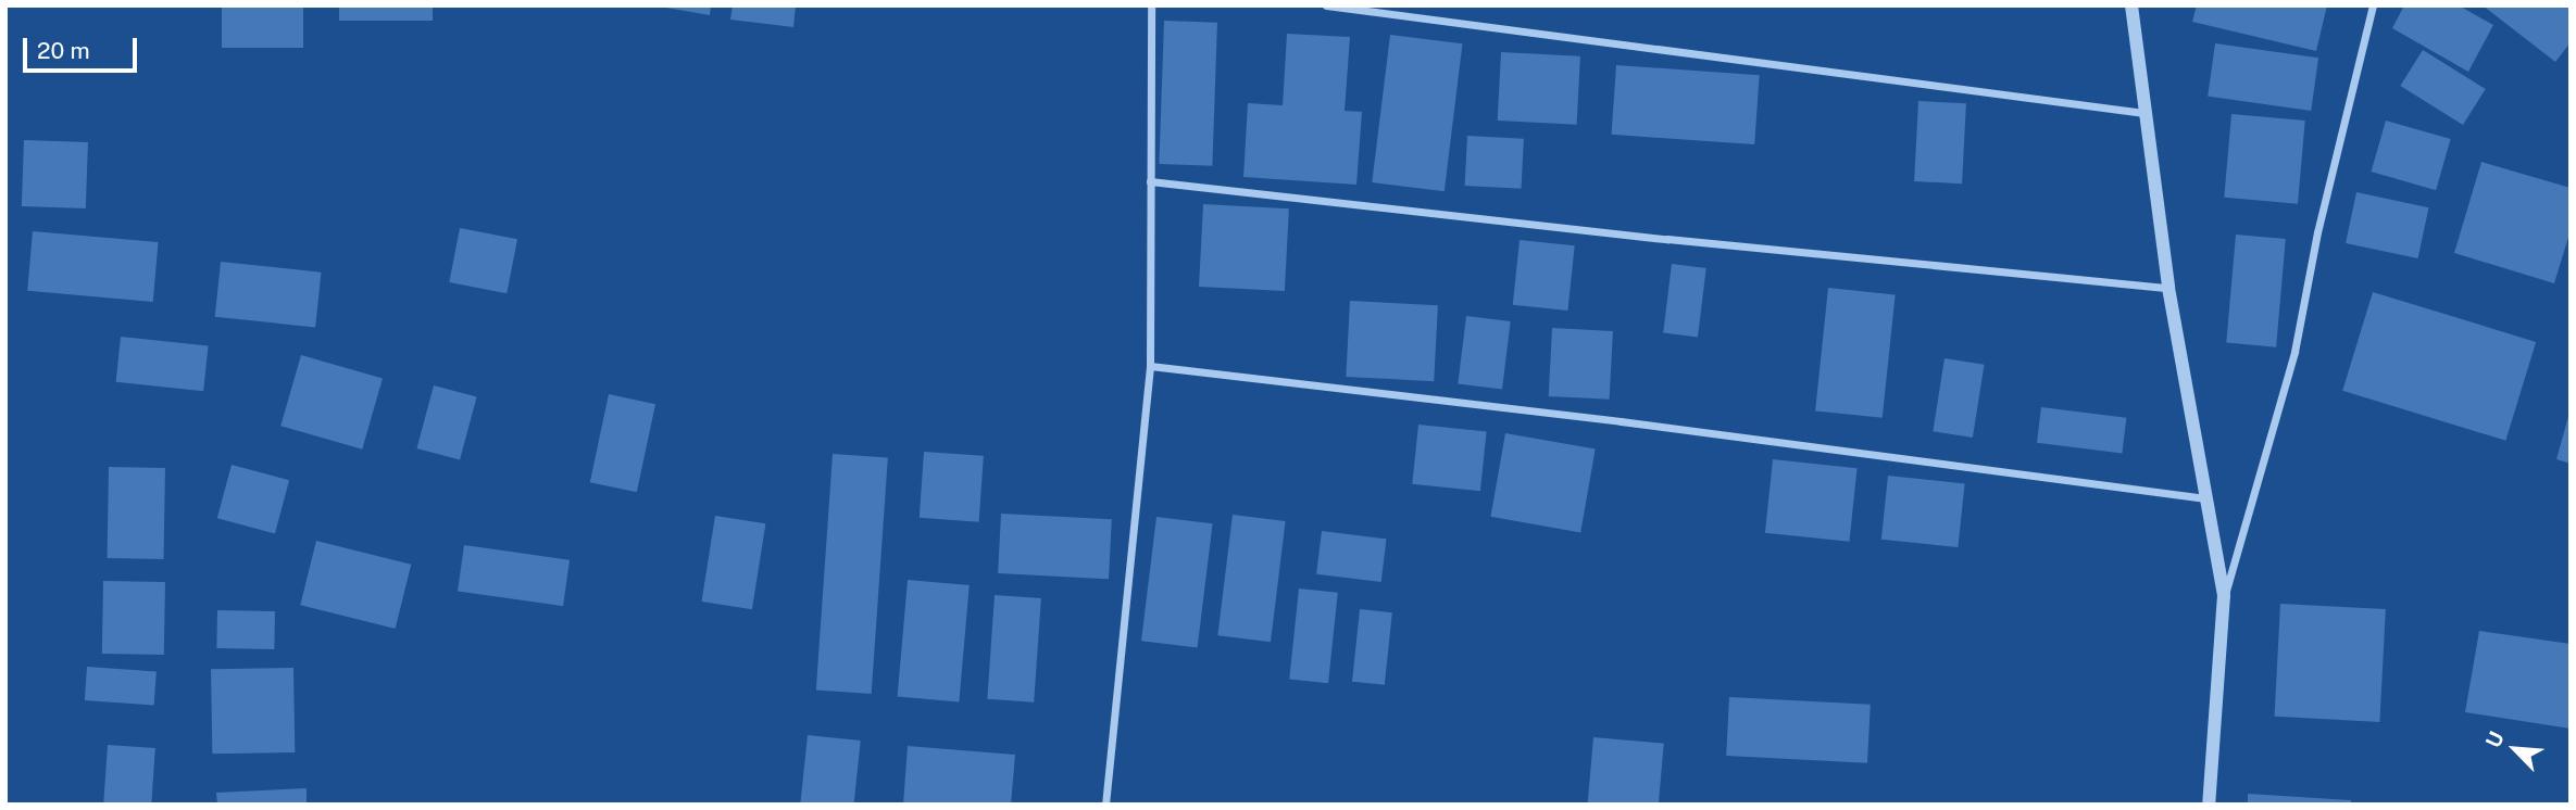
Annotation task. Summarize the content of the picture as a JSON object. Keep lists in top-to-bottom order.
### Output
{
  "scale_bar": "20 m",
  "north": "top left"
}
